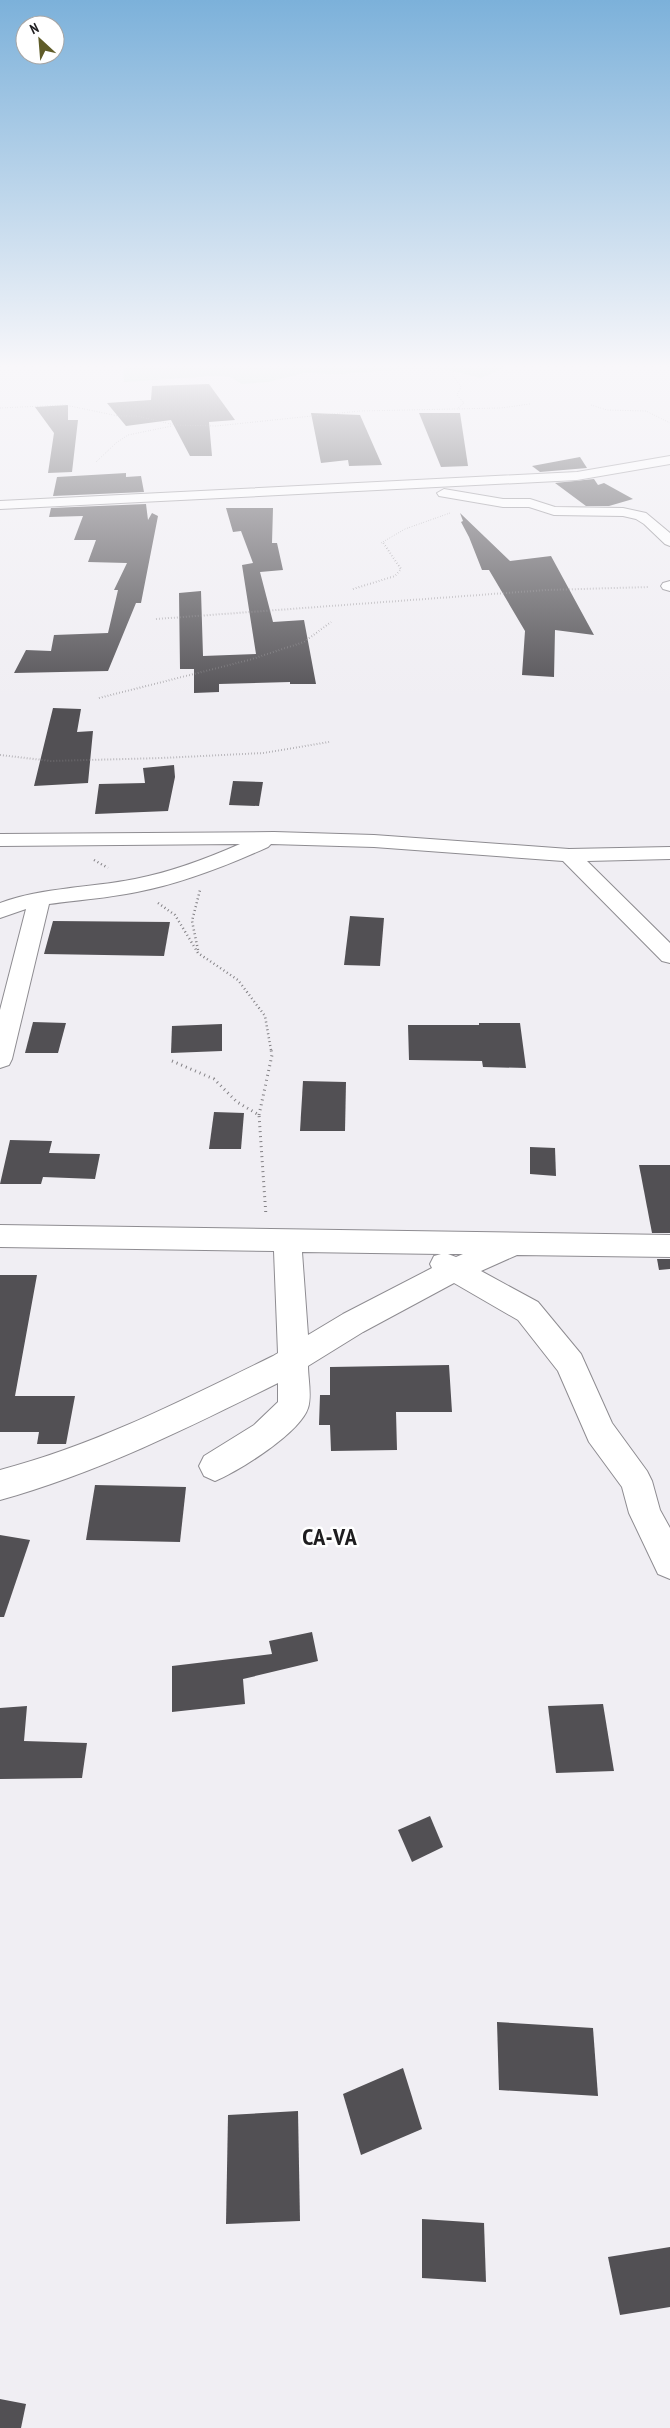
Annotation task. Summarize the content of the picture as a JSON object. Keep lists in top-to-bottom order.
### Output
{
  "districts": ["CA-VA"],
  "north": "top left"
}
